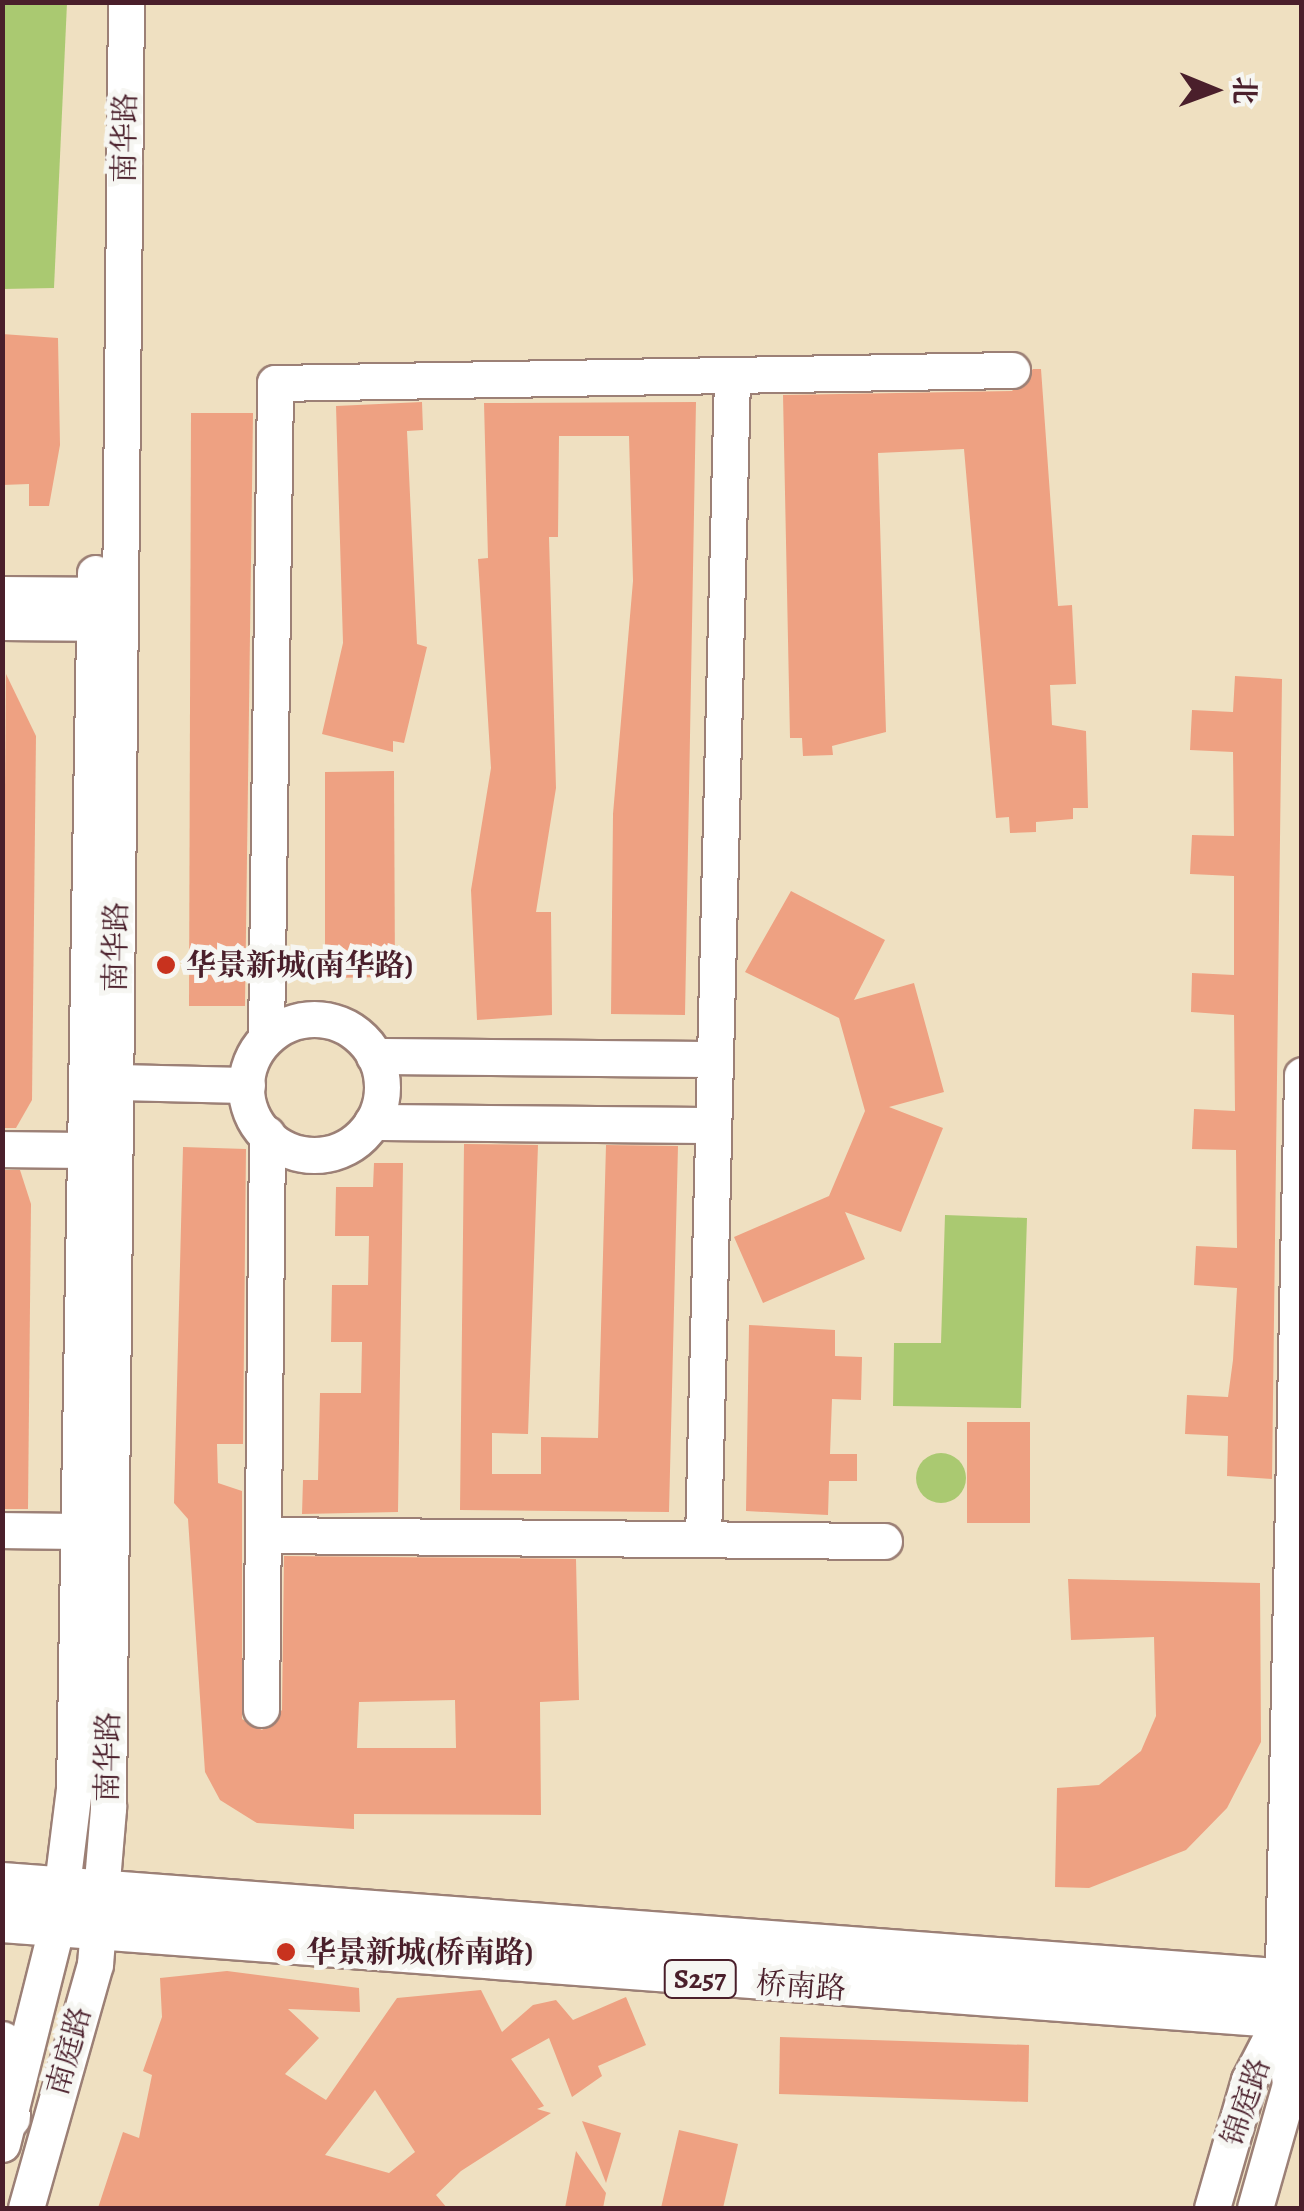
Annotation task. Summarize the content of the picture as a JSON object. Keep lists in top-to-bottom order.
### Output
{
  "streets": {
    "main road": ["S257", "桥南路"],
    "street": ["南华路", "南庭路", "锦庭路"]
  },
  "crossings": [
    ["南华路", "桥南路"],
    ["南华路", "南庭路"],
    ["桥南路", "南庭路"],
    ["桥南路", "锦庭路"]
  ],
  "places": ["华景新城(南华路)", "华景新城(桥南路)"],
  "north": "right"
}
